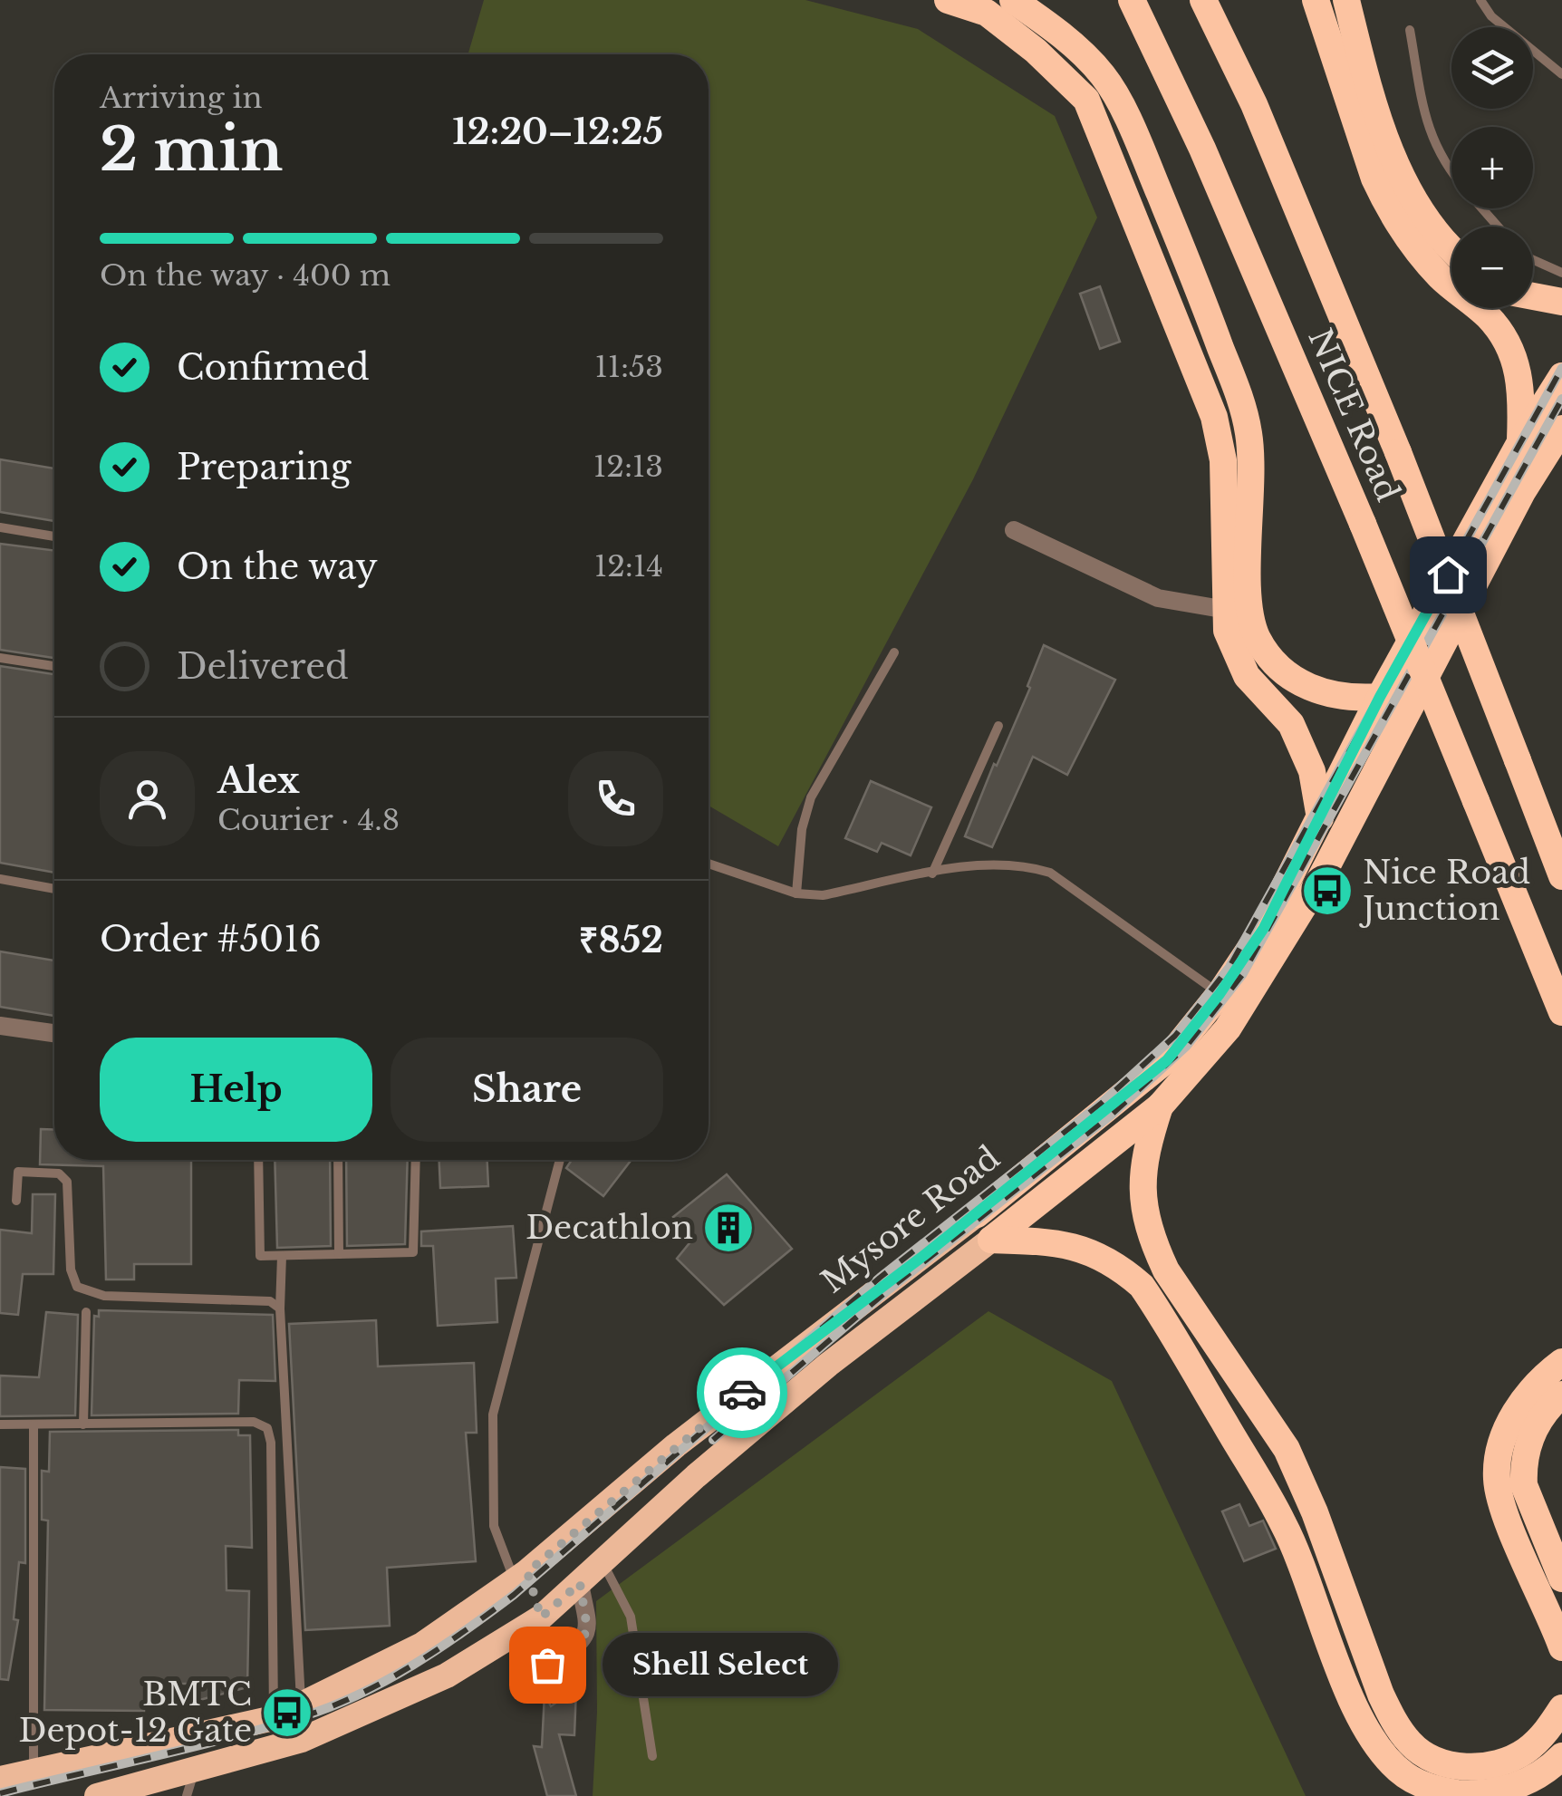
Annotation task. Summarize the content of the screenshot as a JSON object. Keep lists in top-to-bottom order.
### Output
{
  "streets": {
    "highway": ["NICE Road", "Mysore Road"]
  },
  "places": {
    "bus stop": ["Nice Road Junction", "BMTC Depot-12 Gate"],
    "building": ["Decathlon"],
    "other": ["Shell Select"]
  },
  "page": {
    "map_buttons": ["+", "−"],
    "heading": ["2 min", "Arriving in", "12:20–12:25"],
    "panel": [
      "Alex",
      "Courier · 4.8",
      "Order #5016",
      "₹852"
    ],
    "bar": "On the way · 400 m",
    "list": [
      ["Confirmed", "11:53"],
      ["Preparing", "12:13"],
      ["On the way", "12:14"],
      "Delivered"
    ],
    "buttons": ["Help", "Share"],
    "bubble": "Shell Select"
  }
}
